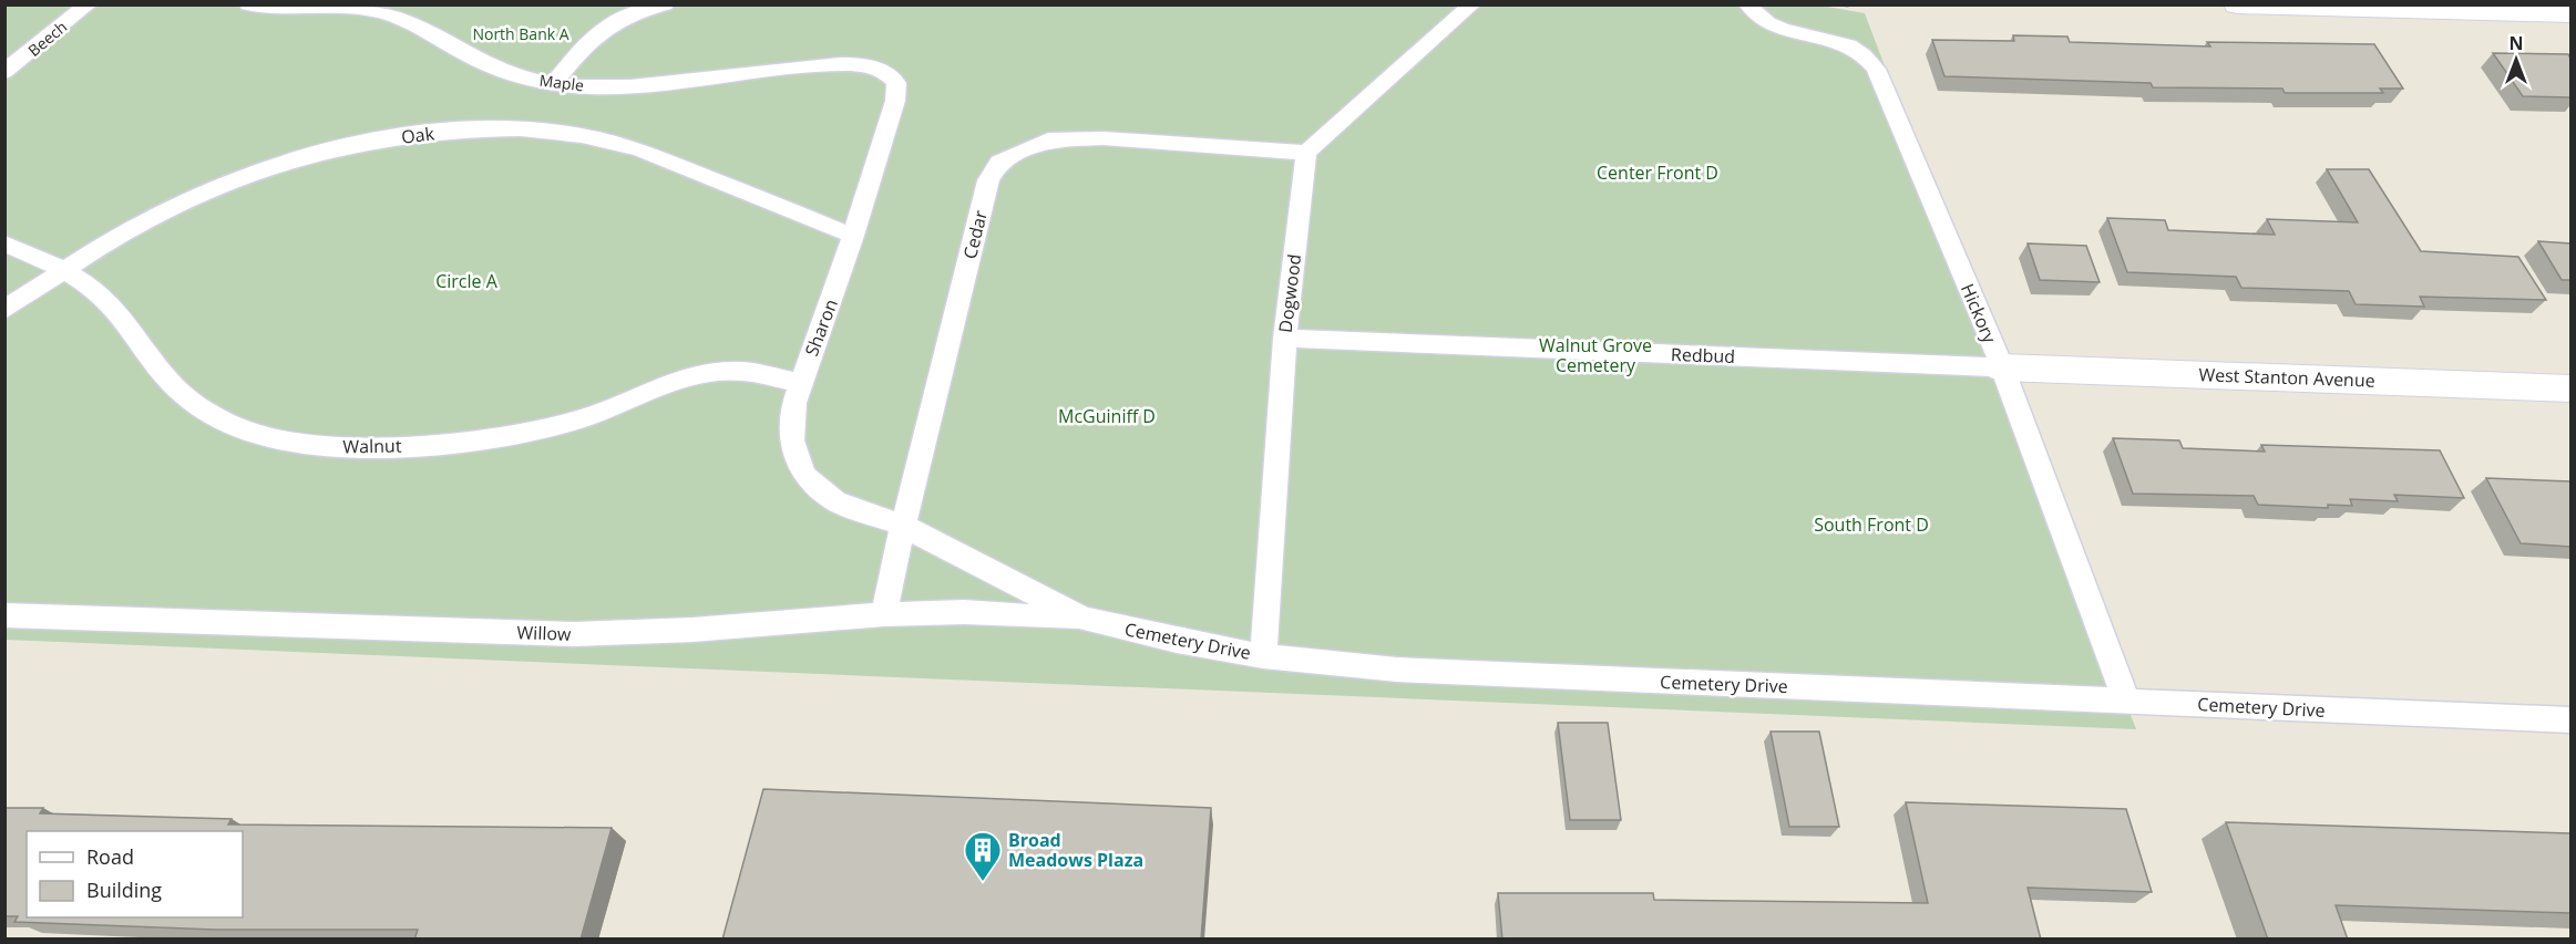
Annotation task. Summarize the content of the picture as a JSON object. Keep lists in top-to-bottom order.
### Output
{
  "streets": {
    "street": ["West Stanton Avenue"],
    "lane": [
      "Beech",
      "Maple",
      "Oak",
      "Cedar",
      "Dogwood",
      "Hickory",
      "Sharon",
      "Redbud",
      "Walnut",
      "Willow",
      "Cemetery Drive"
    ]
  },
  "crossings": [
    ["Maple", "Sharon"],
    ["Oak", "Sharon"],
    ["Oak", "Walnut"],
    ["Cedar", "Dogwood"],
    ["Cedar", "Sharon"],
    ["Cedar", "Willow"],
    ["Cedar", "Cemetery Drive"],
    ["Dogwood", "Redbud"],
    ["Dogwood", "Cemetery Drive"],
    ["Hickory", "Redbud"],
    ["Hickory", "West Stanton Avenue"],
    ["Hickory", "Cemetery Drive"],
    ["Sharon", "Walnut"],
    ["Sharon", "Cemetery Drive"],
    ["Redbud", "West Stanton Avenue"],
    ["Willow", "Cemetery Drive"]
  ],
  "parks": [
    "North Bank A",
    "Center Front D",
    "Circle A",
    "Walnut Grove Cemetery",
    "McGuiniff D",
    "South Front D"
  ],
  "places": {
    "building": ["Broad Meadows Plaza"]
  },
  "legend": ["Road", "Building"],
  "north": "top"
}
